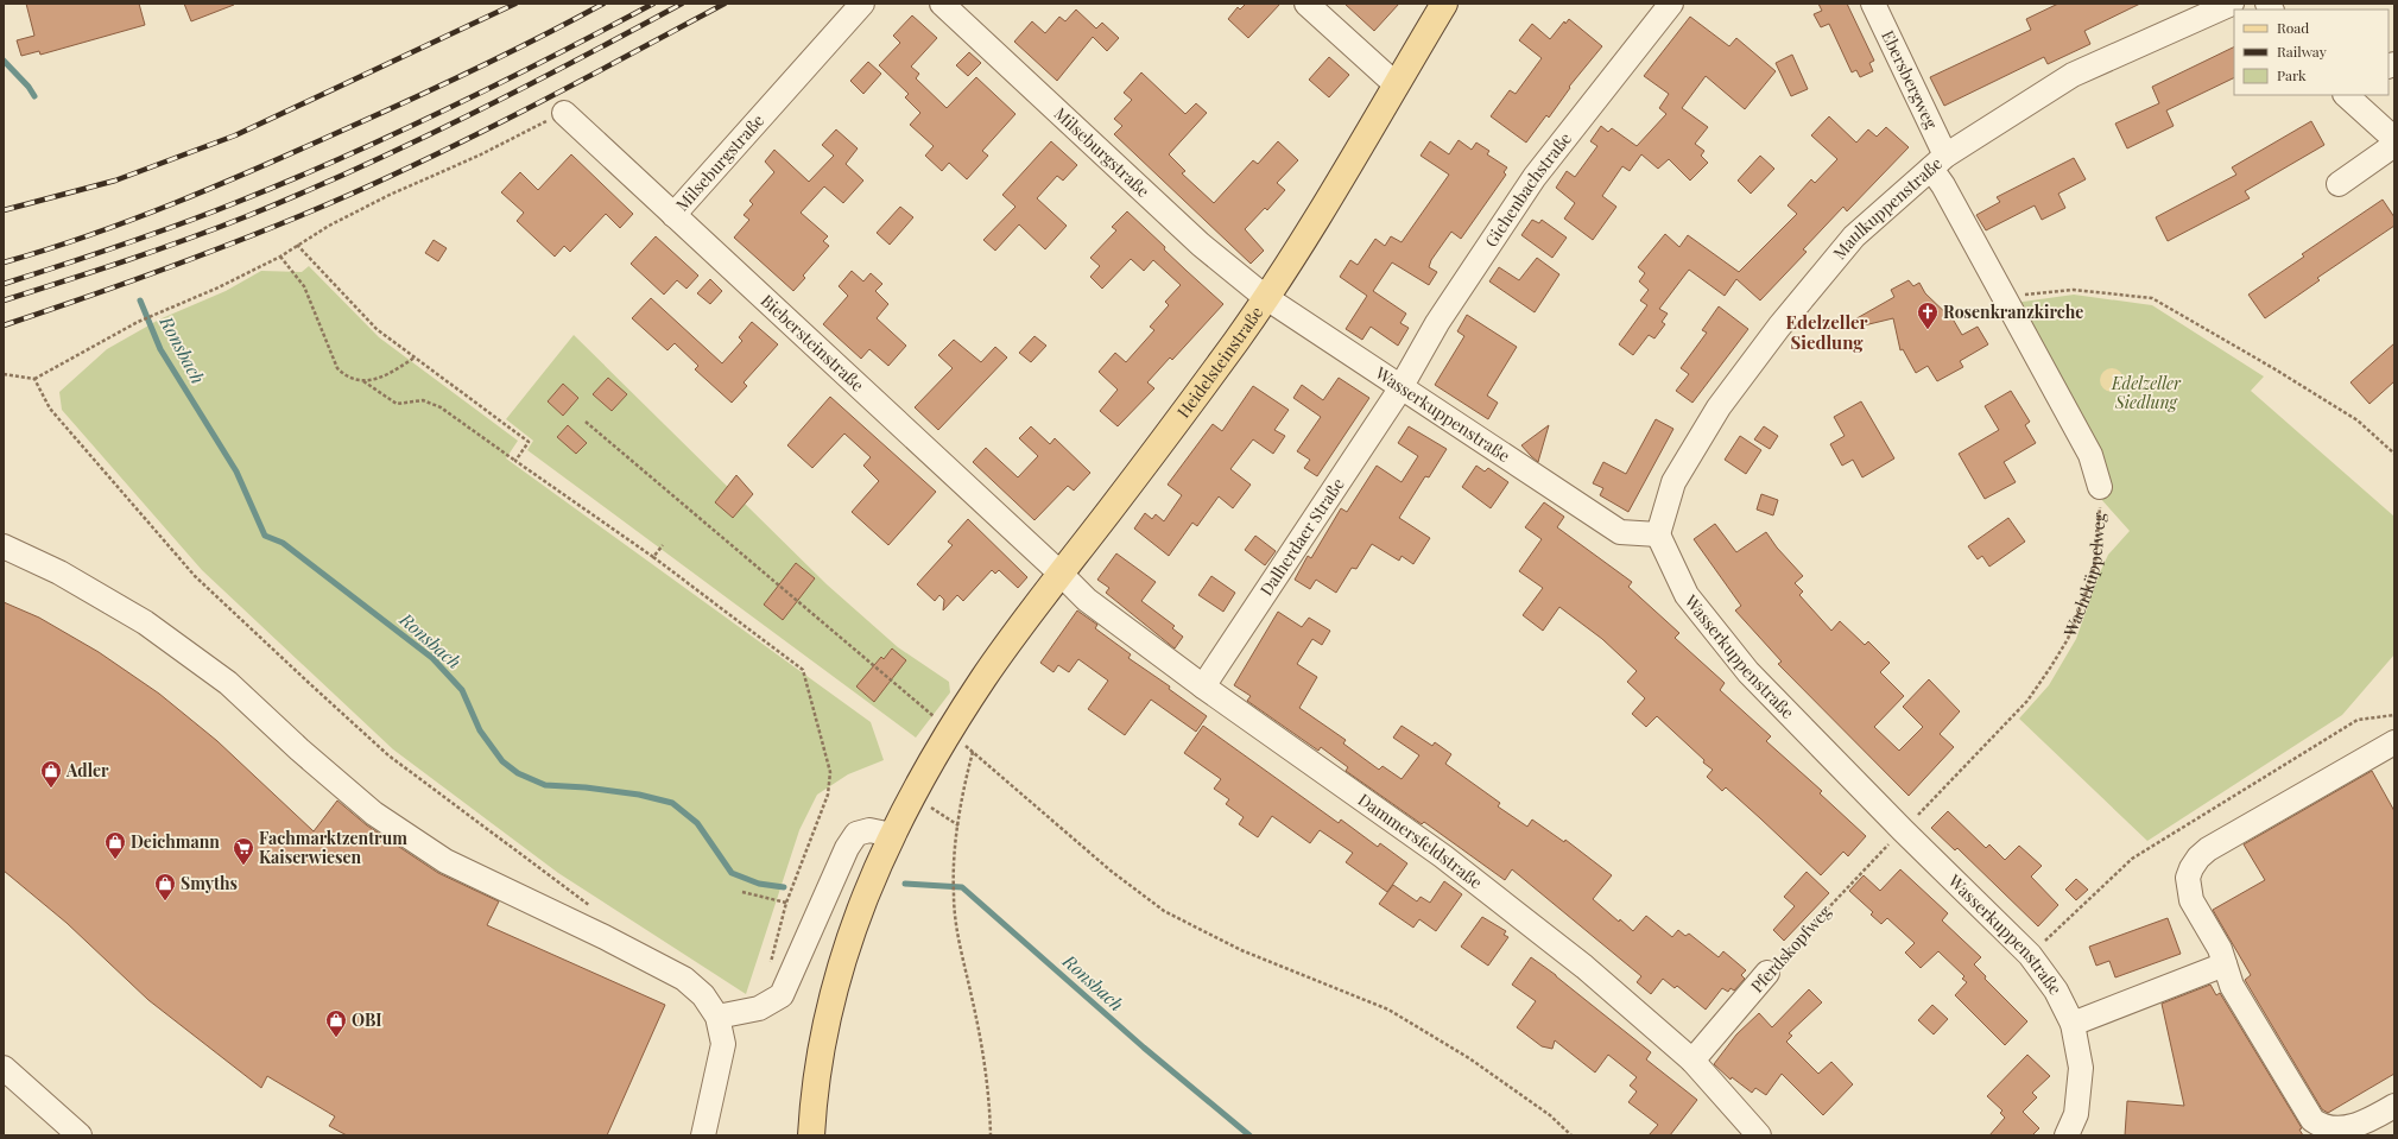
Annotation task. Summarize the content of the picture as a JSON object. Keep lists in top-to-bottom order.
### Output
{
  "streets": {
    "main road": ["Heidelsteinstraße"],
    "street": [
      "Ebersbergweg",
      "Milseburgstraße",
      "Gichenbachstraße",
      "Maulkuppenstraße",
      "Biebersteinstraße",
      "Wasserkuppenstraße",
      "Dalherdaer Straße",
      "Wachtküppelweg",
      "Dammersfeldstraße",
      "Pferdskopfweg"
    ]
  },
  "crossings": [
    ["Ebersbergweg", "Maulkuppenstraße"],
    ["Ebersbergweg", "Wachtküppelweg"],
    ["Milseburgstraße", "Biebersteinstraße"],
    ["Milseburgstraße", "Heidelsteinstraße"],
    ["Milseburgstraße", "Wasserkuppenstraße"],
    ["Gichenbachstraße", "Wasserkuppenstraße"],
    ["Gichenbachstraße", "Dalherdaer Straße"],
    ["Maulkuppenstraße", "Wasserkuppenstraße"],
    ["Maulkuppenstraße", "Wachtküppelweg"],
    ["Biebersteinstraße", "Heidelsteinstraße"],
    ["Biebersteinstraße", "Dammersfeldstraße"],
    ["Heidelsteinstraße", "Wasserkuppenstraße"],
    ["Heidelsteinstraße", "Dammersfeldstraße"],
    ["Wasserkuppenstraße", "Dalherdaer Straße"],
    ["Dalherdaer Straße", "Dammersfeldstraße"],
    ["Dammersfeldstraße", "Pferdskopfweg"]
  ],
  "districts": ["Edelzeller Siedlung"],
  "water": ["Ronsbach"],
  "parks": ["Edelzeller Siedlung"],
  "places": {
    "church": ["Rosenkranzkirche"],
    "shop": [
      "Adler",
      "Deichmann",
      "Smyths",
      "OBI"
    ],
    "supermarket": ["Fachmarktzentrum Kaiserwiesen"]
  },
  "legend": ["Road", "Railway", "Park"]
}
